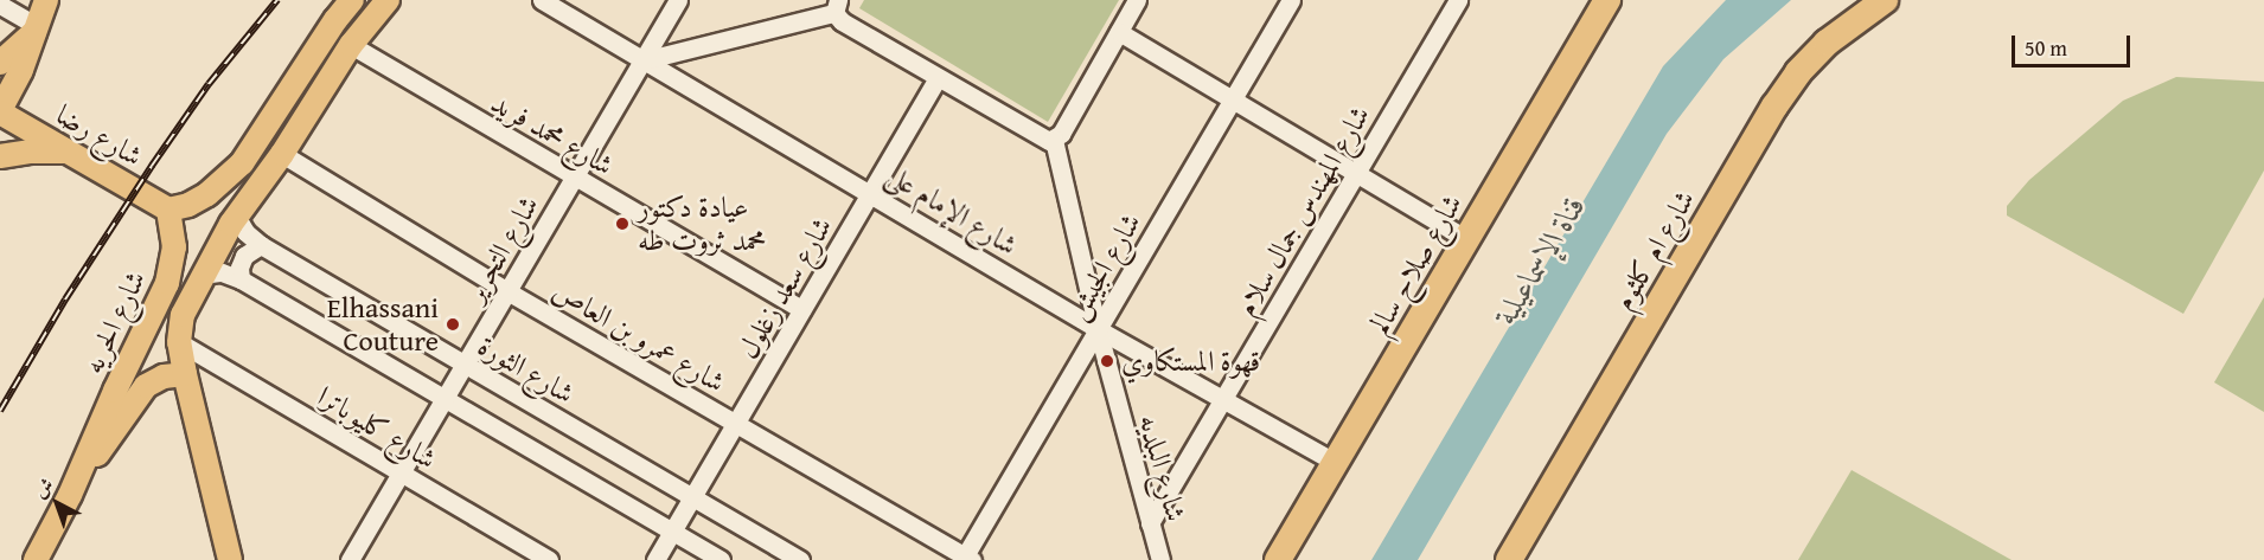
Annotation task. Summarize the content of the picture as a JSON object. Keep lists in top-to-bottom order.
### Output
{
  "streets": {
    "highway": ["شارع ام كلثوم", "شارع صلاح سالم"],
    "main road": ["شارع رضا", "شارع الحريه"],
    "street": [
      "شارع محمد فريد",
      "شارع الإمام على",
      "شارع المهندس جمال سلام",
      "شارع التحرير",
      "شارع الجيش",
      "شارع سعد زغلول",
      "شارع عمرو بن العاص",
      "شارع الثورة",
      "شارع كليوباترا",
      "شارع البلديه"
    ]
  },
  "crossings": [
    ["شارع محمد فريد", "شارع التحرير"],
    ["شارع محمد فريد", "شارع سعد زغلول"],
    ["شارع محمد فريد", "شارع الحريه"],
    ["شارع رضا", "شارع الحريه"],
    ["شارع الإمام على", "شارع المهندس جمال سلام"],
    ["شارع الإمام على", "شارع التحرير"],
    ["شارع الإمام على", "شارع صلاح سالم"],
    ["شارع الإمام على", "شارع الجيش"],
    ["شارع الإمام على", "شارع سعد زغلول"],
    ["شارع الإمام على", "شارع البلديه"],
    ["شارع المهندس جمال سلام", "شارع البلديه"],
    ["شارع التحرير", "شارع عمرو بن العاص"],
    ["شارع التحرير", "شارع الثورة"],
    ["شارع التحرير", "شارع كليوباترا"],
    ["شارع الجيش", "شارع عمرو بن العاص"],
    ["شارع الجيش", "شارع البلديه"],
    ["شارع سعد زغلول", "شارع عمرو بن العاص"],
    ["شارع سعد زغلول", "شارع الثورة"],
    ["شارع الحريه", "شارع عمرو بن العاص"],
    ["شارع الحريه", "شارع الثورة"],
    ["شارع الحريه", "شارع كليوباترا"]
  ],
  "water": ["قناة الإسماعيلية"],
  "places": ["عيادة دكتور محمد ثروت طه", "Elhassani Couture", "قهوة المستكاوي"],
  "scale_bar": "50 m",
  "north": "top left"
}
